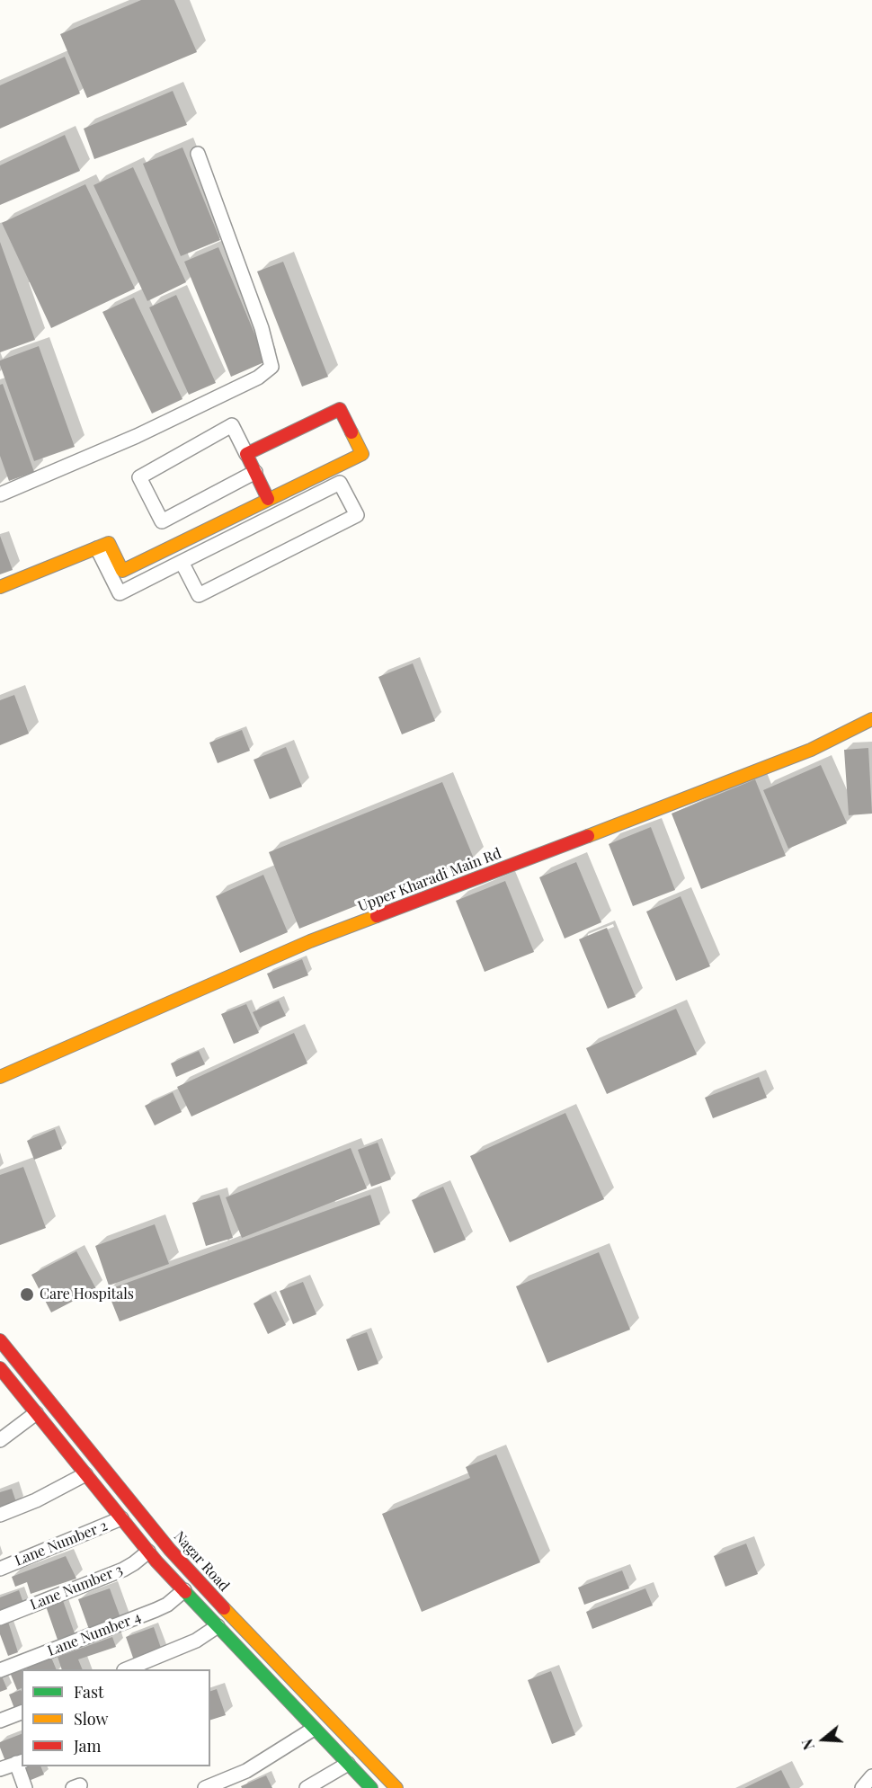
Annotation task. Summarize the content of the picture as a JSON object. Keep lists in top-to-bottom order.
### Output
{
  "streets": {
    "main road": ["Upper Kharadi Main Rd", "Nagar Road"],
    "street": ["Lane Number 2", "Lane Number 3", "Lane Number 4"]
  },
  "places": ["Care Hospitals"],
  "legend": ["Fast", "Slow", "Jam"],
  "north": "left"
}
